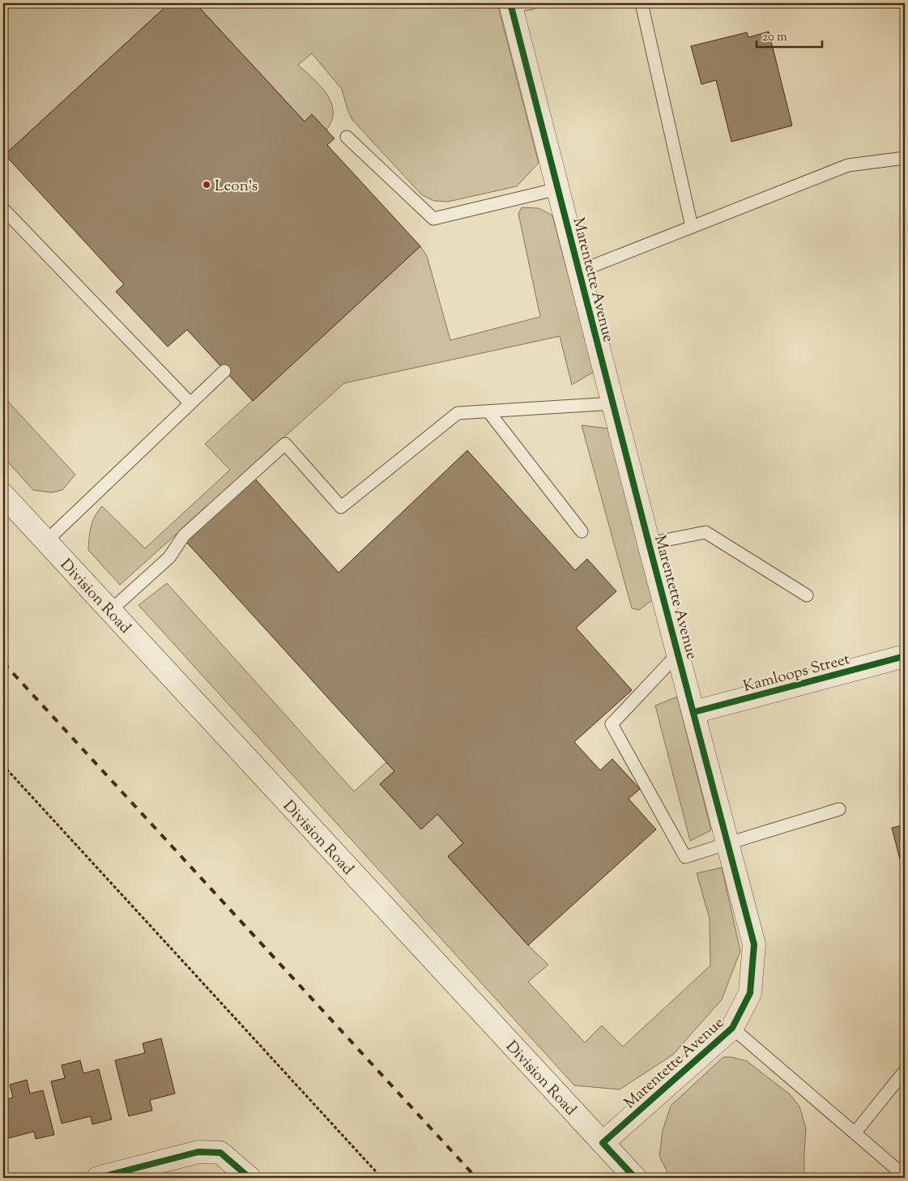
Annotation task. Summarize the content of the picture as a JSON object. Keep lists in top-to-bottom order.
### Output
{
  "streets": {
    "street": ["Marentette Avenue", "Division Road", "Kamloops Street"]
  },
  "crossings": [
    ["Marentette Avenue", "Division Road"],
    ["Marentette Avenue", "Kamloops Street"]
  ],
  "places": ["Leon's"],
  "scale_bar": "20 m"
}
